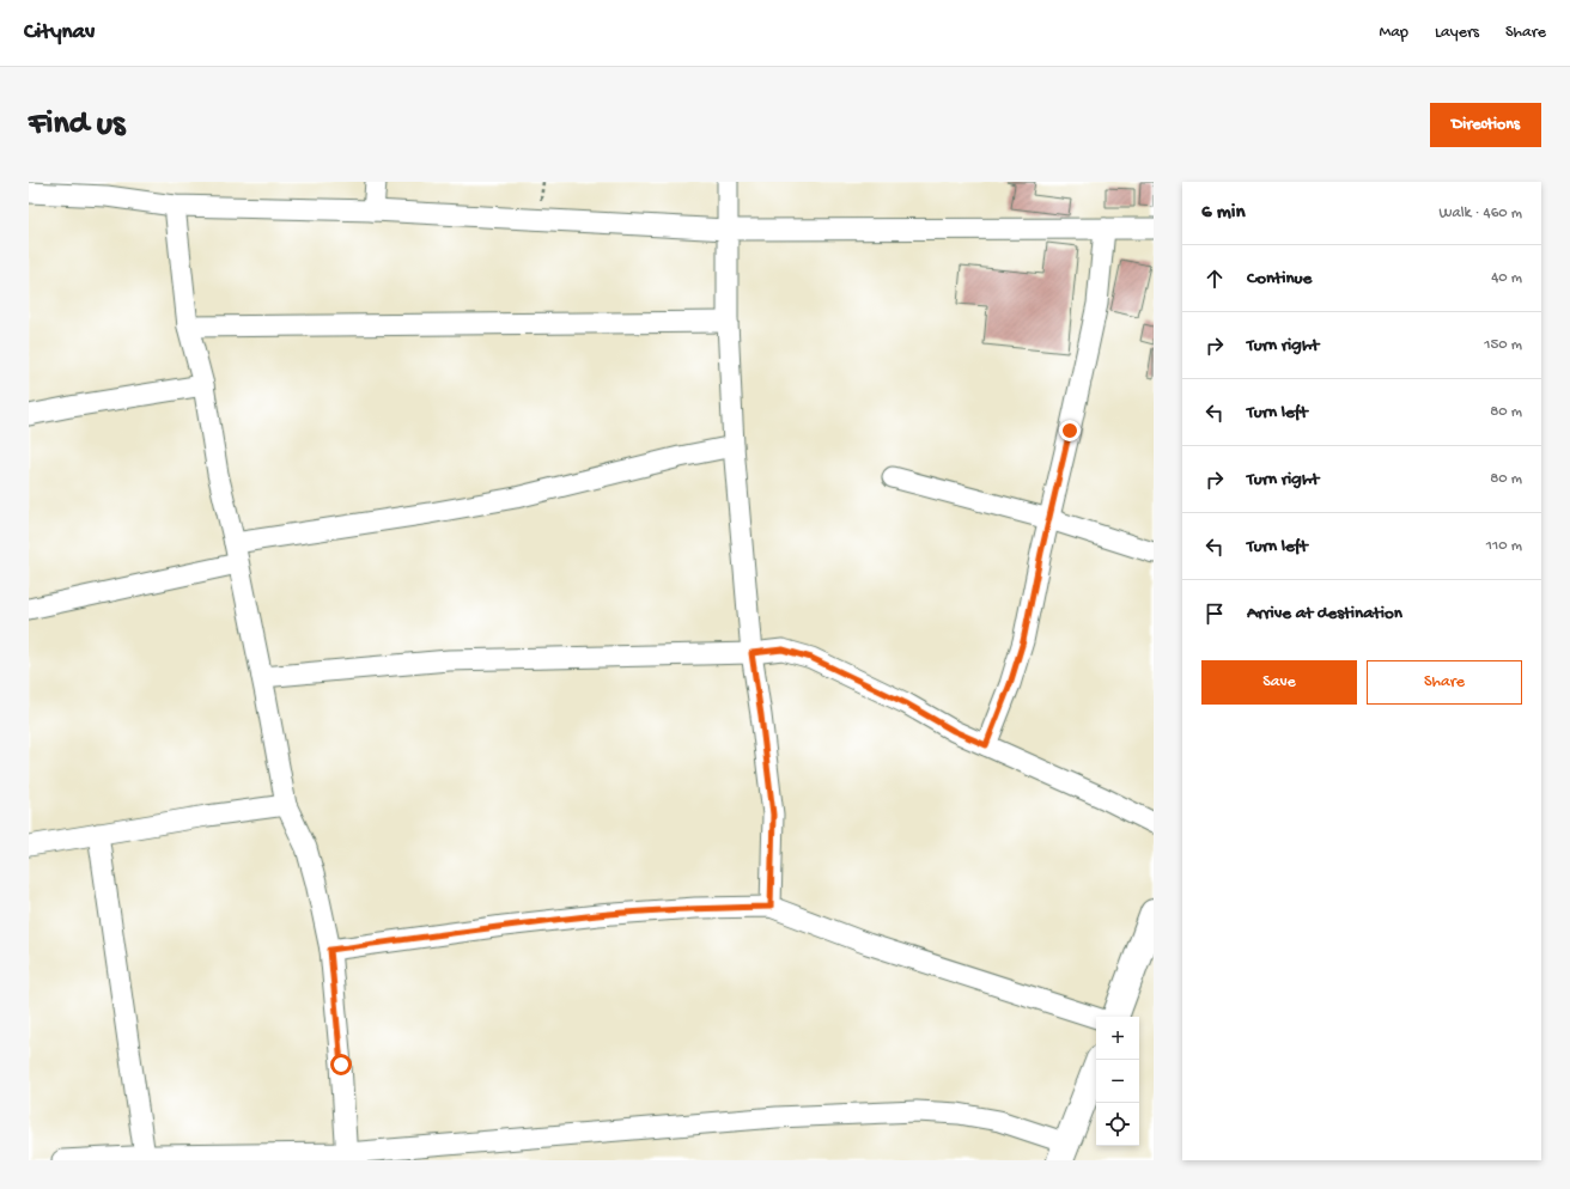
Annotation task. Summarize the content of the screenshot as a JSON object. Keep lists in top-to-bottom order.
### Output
{
  "page": {
    "header": "Citynav",
    "nav": ["Map", "Layers", "Share"],
    "buttons": [
      "Directions",
      ["Save", "Share"]
    ],
    "title": "Find us",
    "heading": ["6 min", "Walk · 460 m"],
    "list": [
      ["Continue", "40 m"],
      ["Turn right", "150 m"],
      ["Turn left", "80 m"],
      ["Turn right", "80 m"],
      ["Turn left", "110 m"],
      "Arrive at destination"
    ],
    "map_buttons": ["+", "−"]
  }
}
